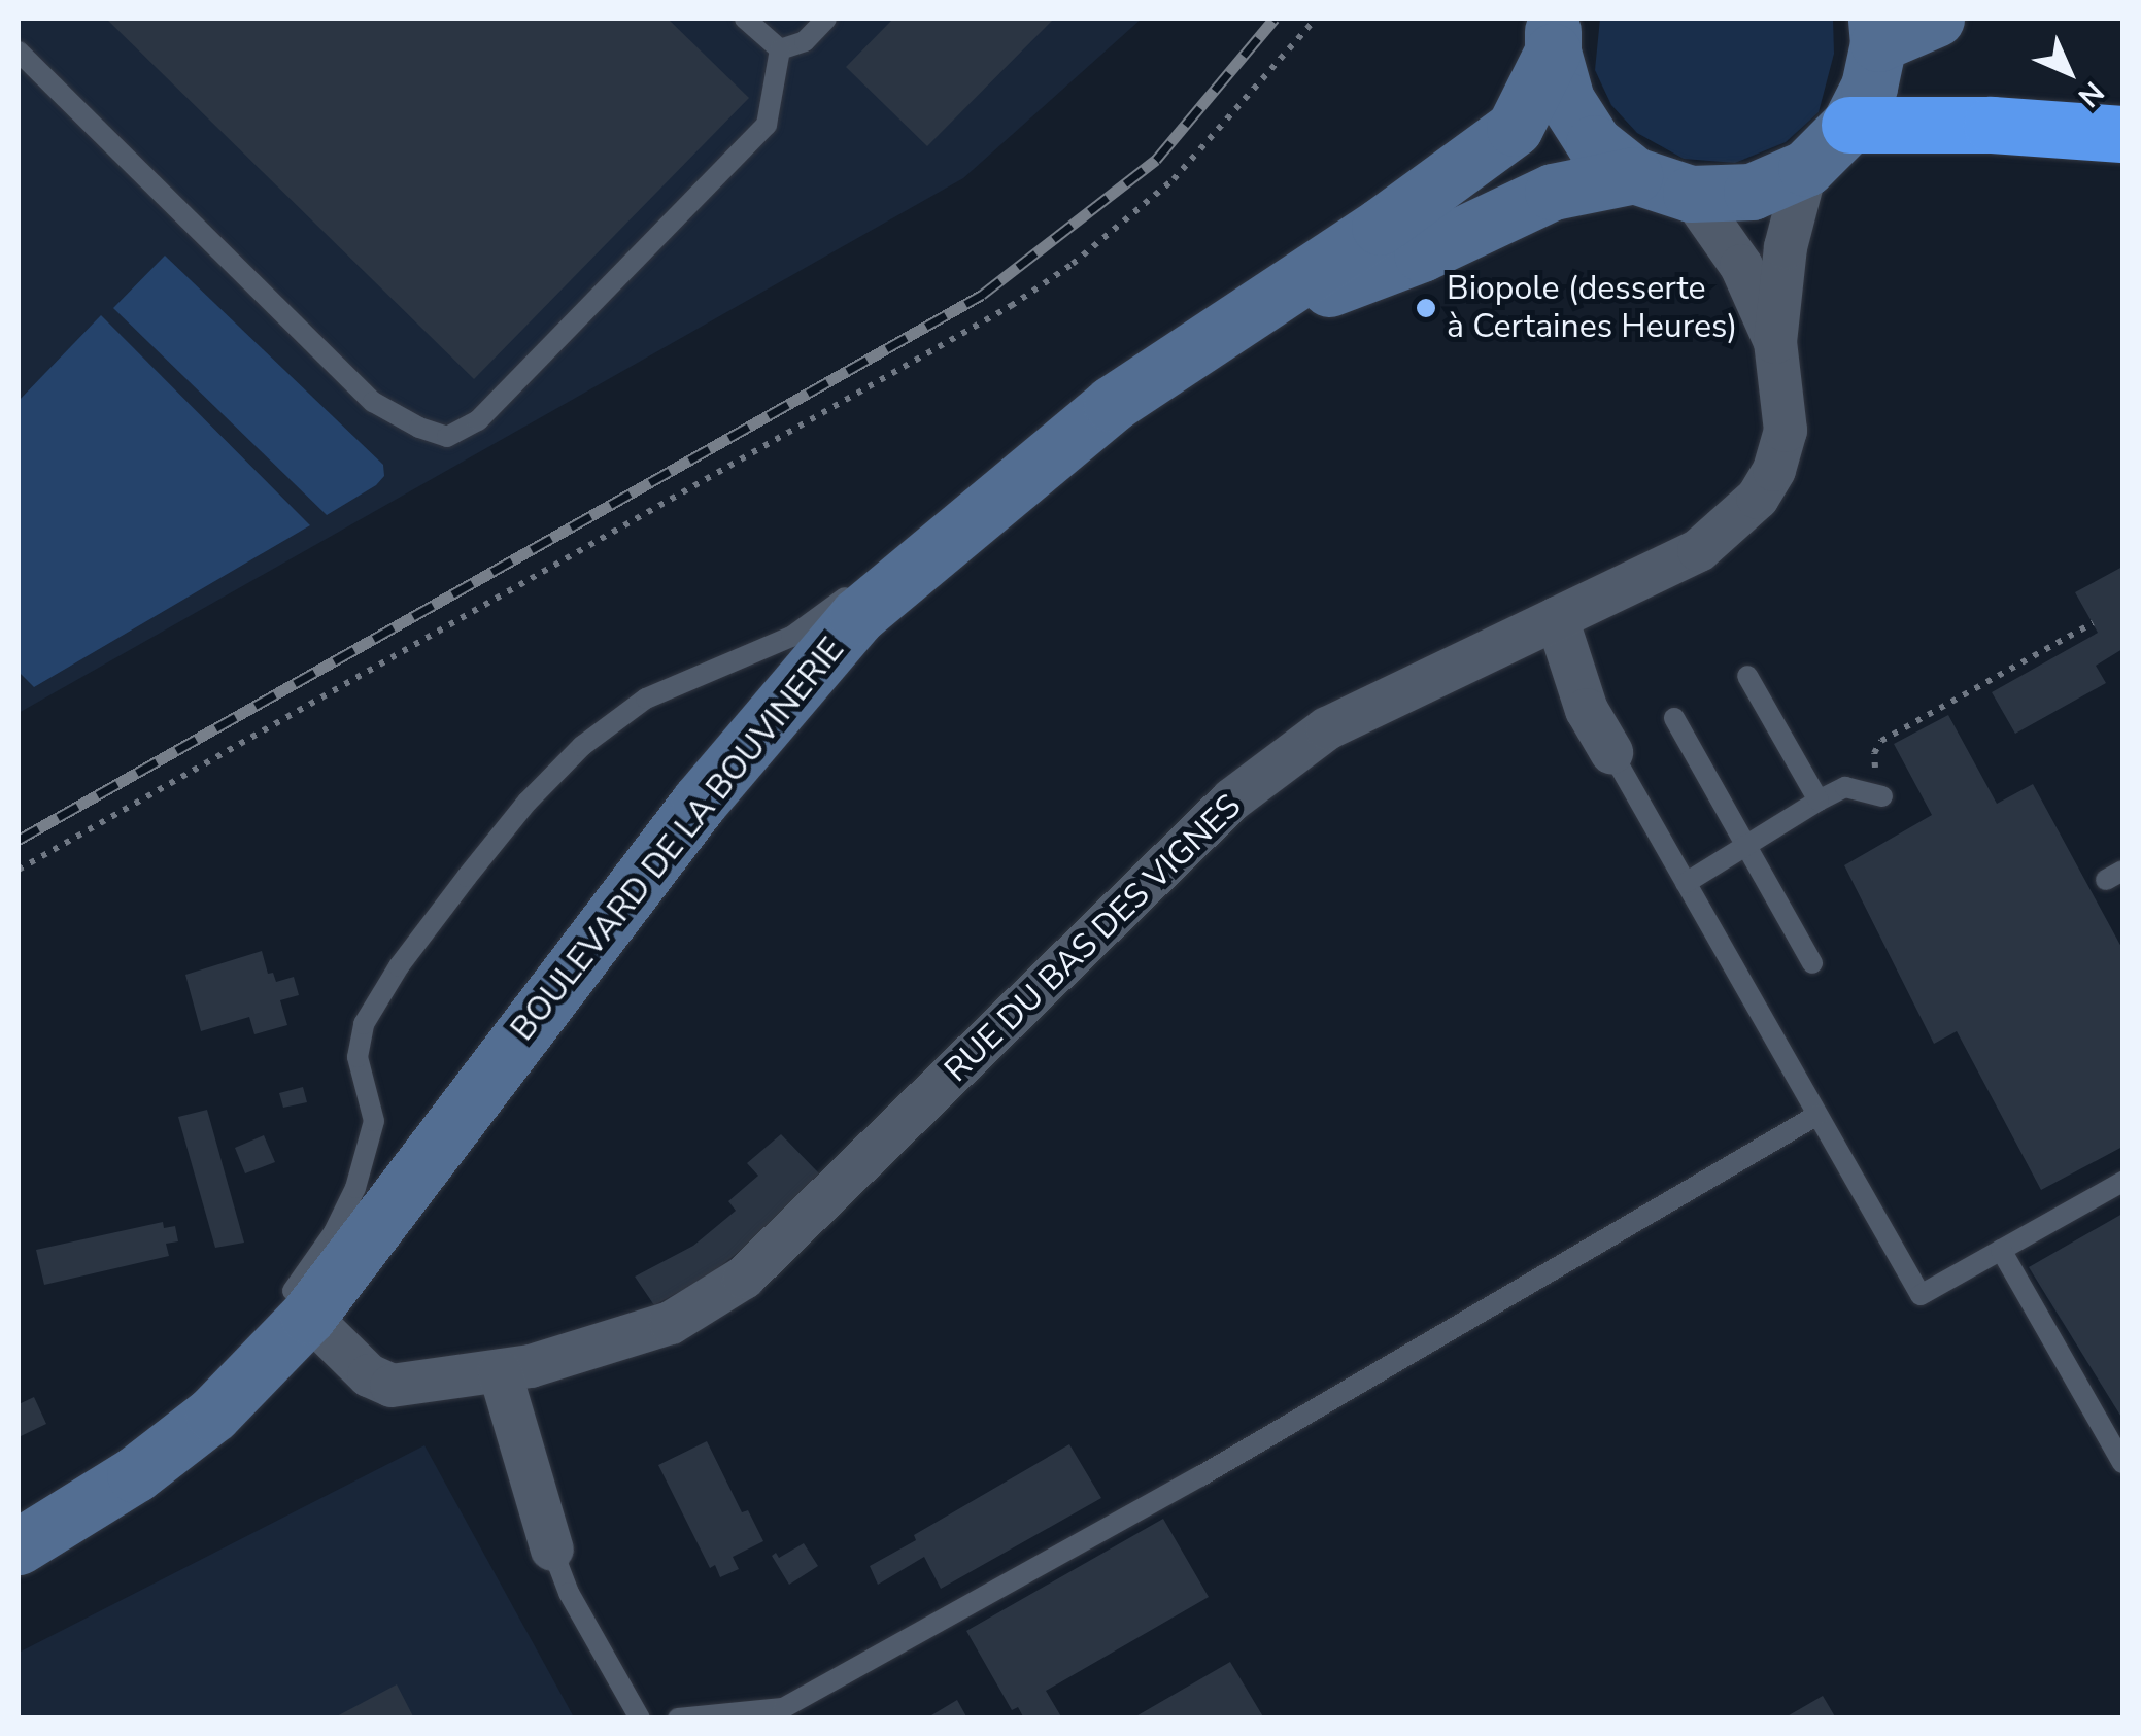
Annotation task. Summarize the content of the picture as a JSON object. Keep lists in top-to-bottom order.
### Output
{
  "streets": {
    "street": ["BOULEVARD DE LA BOUVINERIE", "RUE DU BAS DES VIGNES"]
  },
  "crossings": [
    ["BOULEVARD DE LA BOUVINERIE", "RUE DU BAS DES VIGNES"]
  ],
  "places": ["Biopole (desserte à Certaines Heures)"],
  "north": "bottom right"
}
